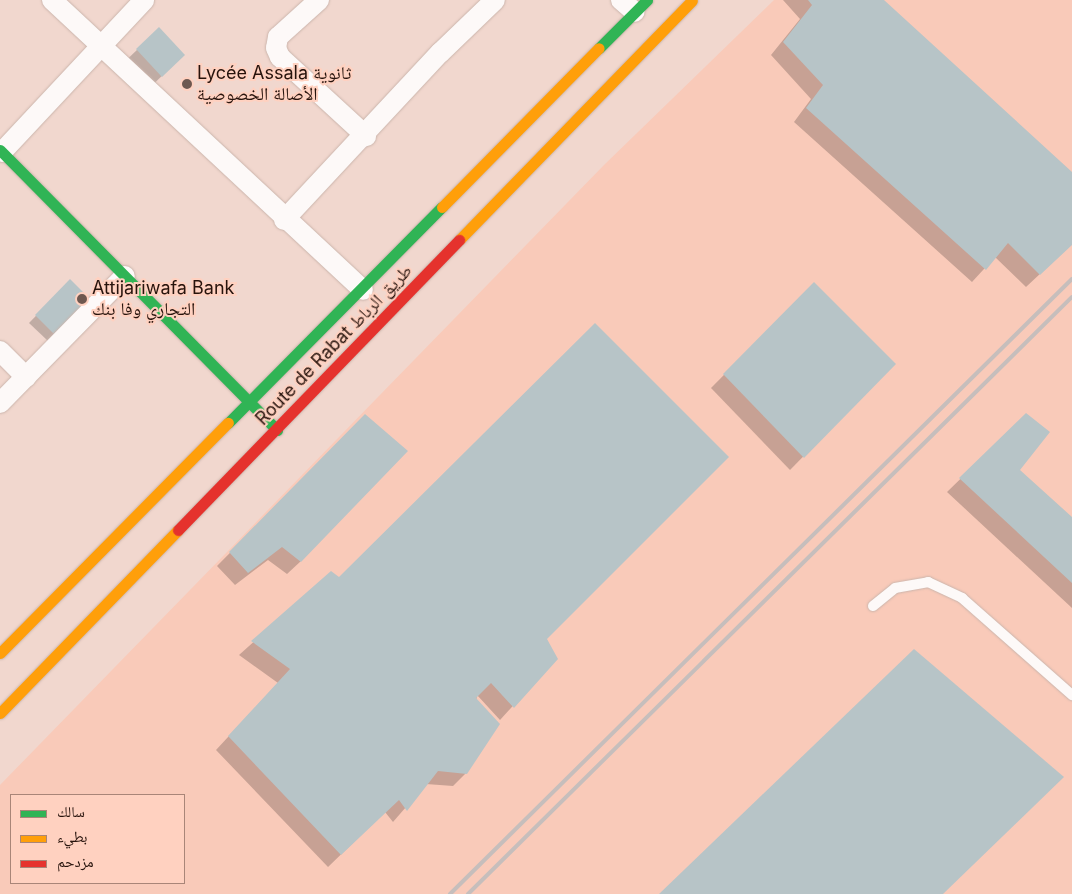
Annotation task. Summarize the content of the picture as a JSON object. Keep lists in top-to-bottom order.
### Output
{
  "streets": {
    "main road": ["Route de Rabat طريق الرباط"]
  },
  "places": ["Lycée Assala ثانوية الأصالة الخصوصية", "Attijariwafa Bank التجاري وفا بنك"],
  "legend": ["سالك", "بطيء", "مزدحم"]
}
